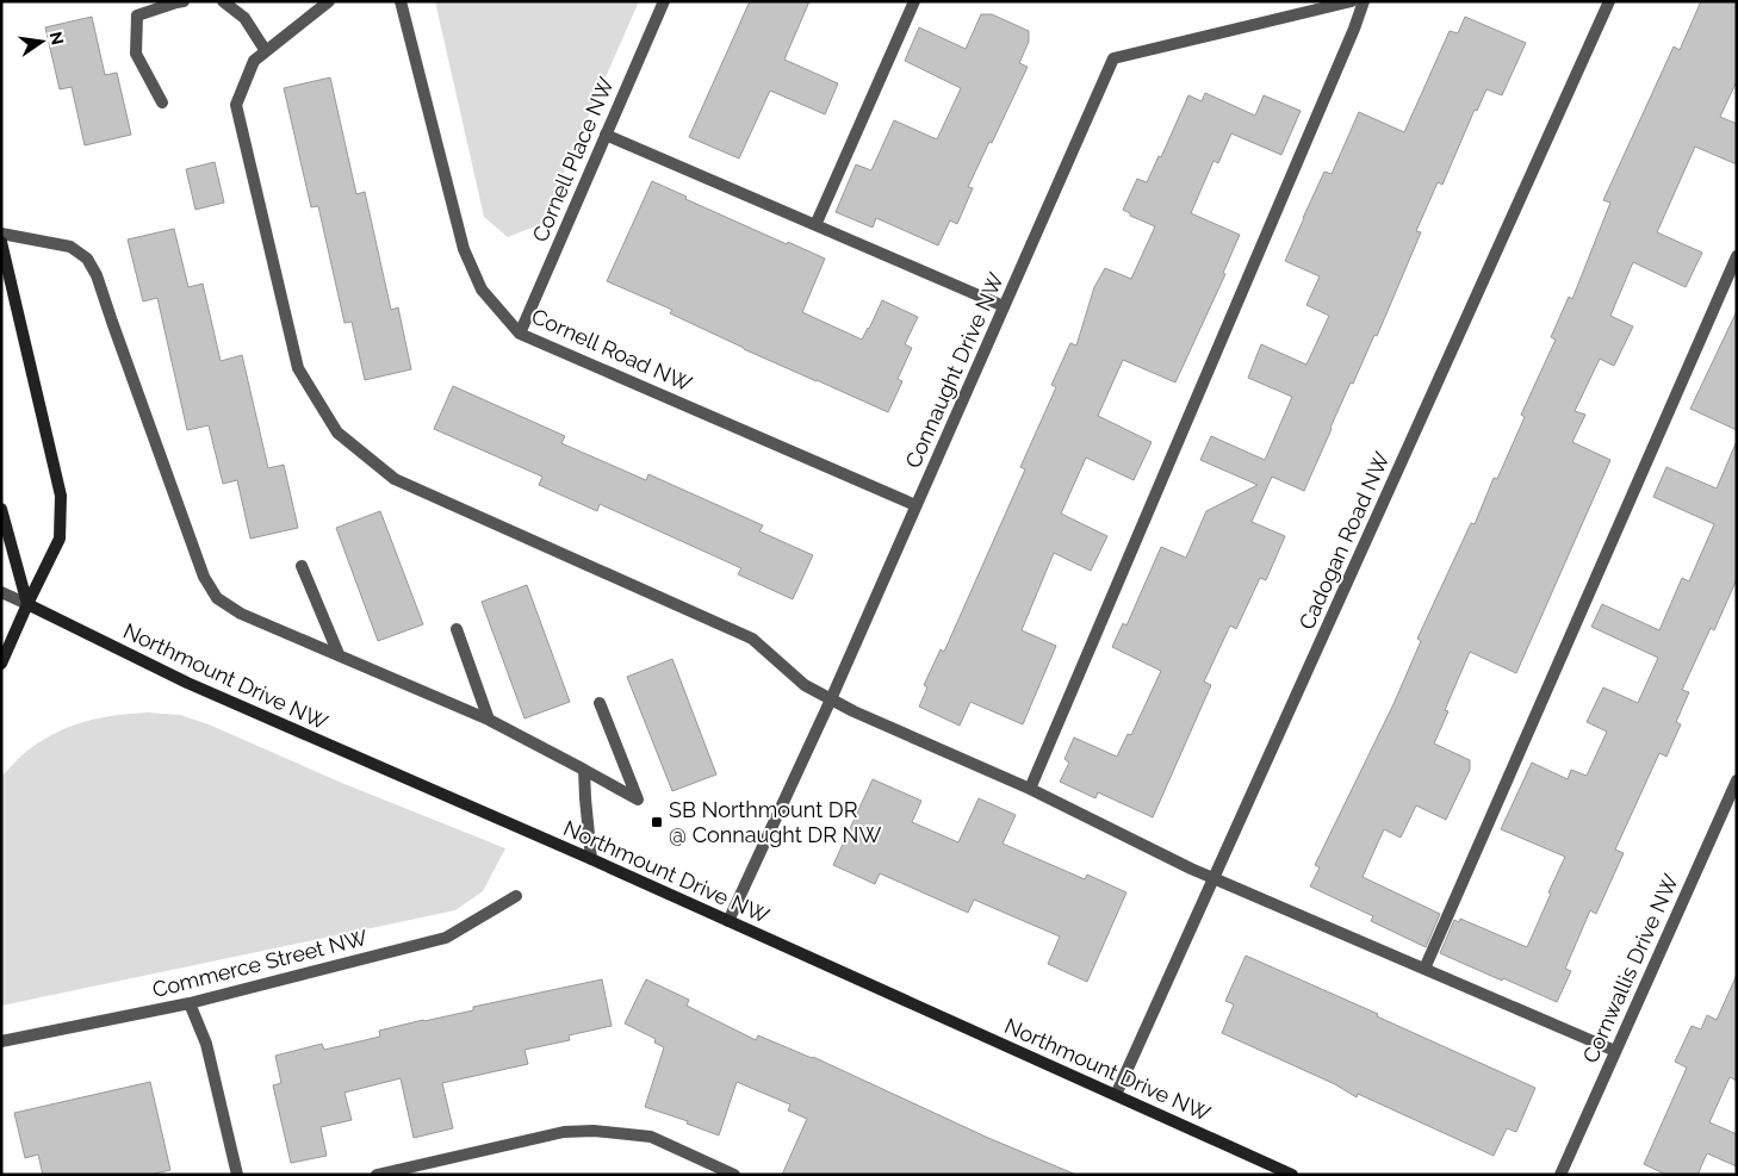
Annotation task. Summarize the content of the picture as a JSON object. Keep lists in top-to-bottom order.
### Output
{
  "streets": {
    "street": [
      "Cornell Place NW",
      "Cornell Road NW",
      "Connaught Drive NW",
      "Cadogan Road NW",
      "Northmount Drive NW",
      "Commerce Street NW",
      "Cornwallis Drive NW"
    ]
  },
  "crossings": [
    ["Cornell Place NW", "Cornell Road NW"],
    ["Cornell Road NW", "Connaught Drive NW"],
    ["Connaught Drive NW", "Northmount Drive NW"],
    ["Cadogan Road NW", "Northmount Drive NW"]
  ],
  "places": {
    "transit": ["SB Northmount DR @ Connaught DR NW"]
  },
  "north": "right"
}
